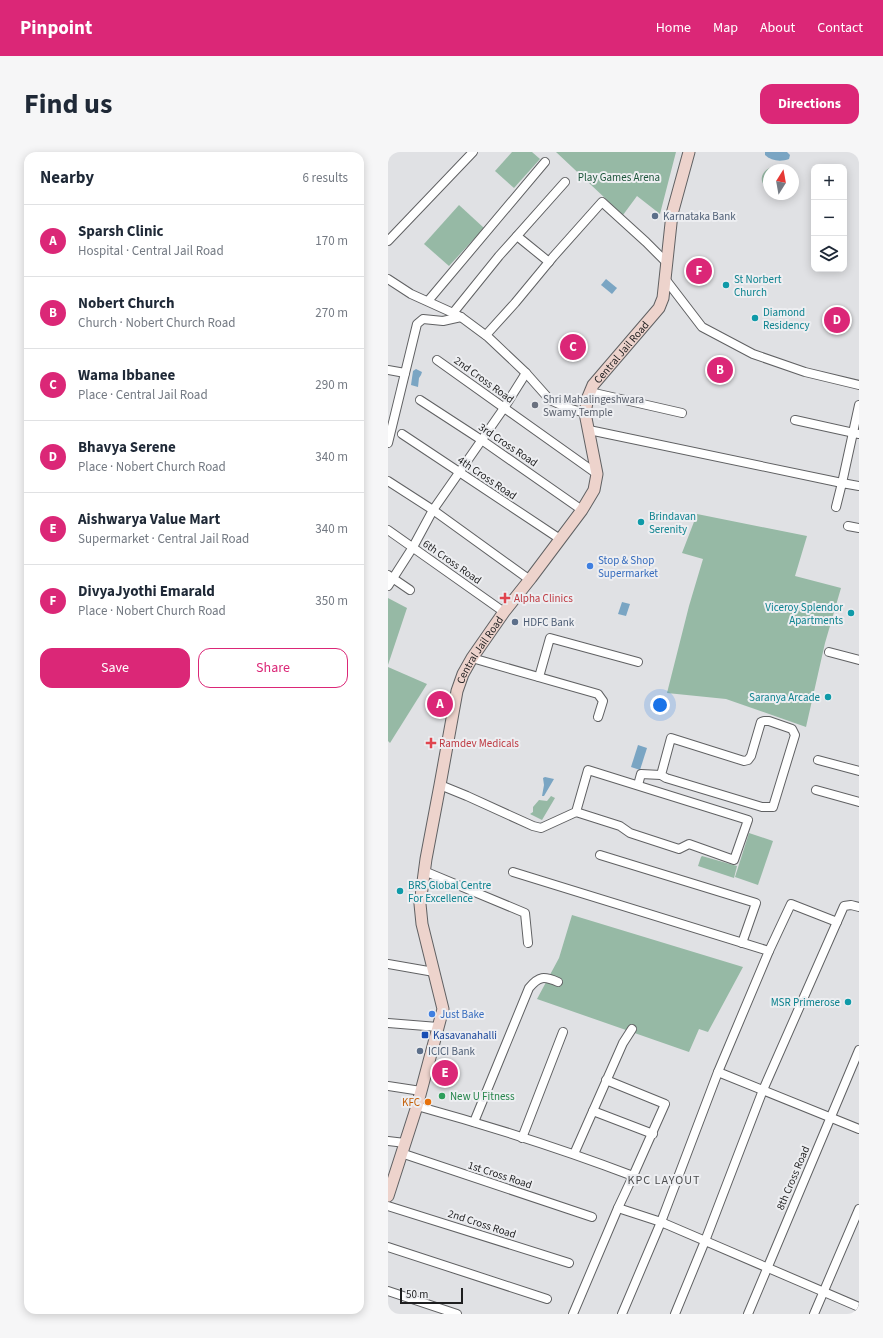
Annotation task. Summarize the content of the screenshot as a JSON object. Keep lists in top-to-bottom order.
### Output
{
  "streets": {
    "main road": ["Central Jail Road"],
    "street": [
      "2nd Cross Road",
      "3rd Cross Road",
      "4th Cross Road",
      "6th Cross Road",
      "1st Cross Road",
      "8th Cross Road"
    ]
  },
  "crossings": [
    ["Central Jail Road", "2nd Cross Road"],
    ["Central Jail Road", "3rd Cross Road"],
    ["Central Jail Road", "4th Cross Road"],
    ["Central Jail Road", "6th Cross Road"],
    ["Central Jail Road", "1st Cross Road"]
  ],
  "districts": ["KPC LAYOUT"],
  "parks": ["Play Games Arena"],
  "places": {
    "other": [
      "Karnataka Bank",
      "St Norbert Church",
      "Diamond Residency",
      "Shri Mahalingeshwara Swamy Temple",
      "Brindavan Serenity",
      "Stop & Shop Supermarket",
      "Viceroy Splendor Apartments",
      "HDFC Bank",
      "Saranya Arcade",
      "BRS Global Centre For Excellence",
      "MSR Primerose",
      "Just Bake",
      "ICICI Bank",
      "New U Fitness",
      "KFC"
    ],
    "health": ["Alpha Clinics", "Ramdev Medicals"],
    "transit": ["Kasavanahalli"]
  },
  "scale_bar": "50 m",
  "north": "top",
  "page": {
    "header": "Pinpoint",
    "nav": [
      "Home",
      "Map",
      "About",
      "Contact"
    ],
    "title": "Find us",
    "buttons": [
      "Directions",
      ["Save", "Share"]
    ],
    "heading": ["Nearby", "6 results"],
    "map_buttons": ["+", "−"],
    "list": [
      {
        "mark": "A",
        "name": "Sparsh Clinic",
        "note": "Hospital · Central Jail Road",
        "value": "170 m"
      },
      {
        "mark": "B",
        "name": "Nobert Church",
        "note": "Church · Nobert Church Road",
        "value": "270 m"
      },
      {
        "mark": "C",
        "name": "Wama Ibbanee",
        "note": "Place · Central Jail Road",
        "value": "290 m"
      },
      {
        "mark": "D",
        "name": "Bhavya Serene",
        "note": "Place · Nobert Church Road",
        "value": "340 m"
      },
      {
        "mark": "E",
        "name": "Aishwarya Value Mart",
        "note": "Supermarket · Central Jail Road",
        "value": "340 m"
      },
      {
        "mark": "F",
        "name": "DivyaJyothi Emarald",
        "note": "Place · Nobert Church Road",
        "value": "350 m"
      }
    ],
    "pins": [
      "F",
      "D",
      "C",
      "B",
      "A",
      "E"
    ],
    "scale": "50 m"
  }
}
